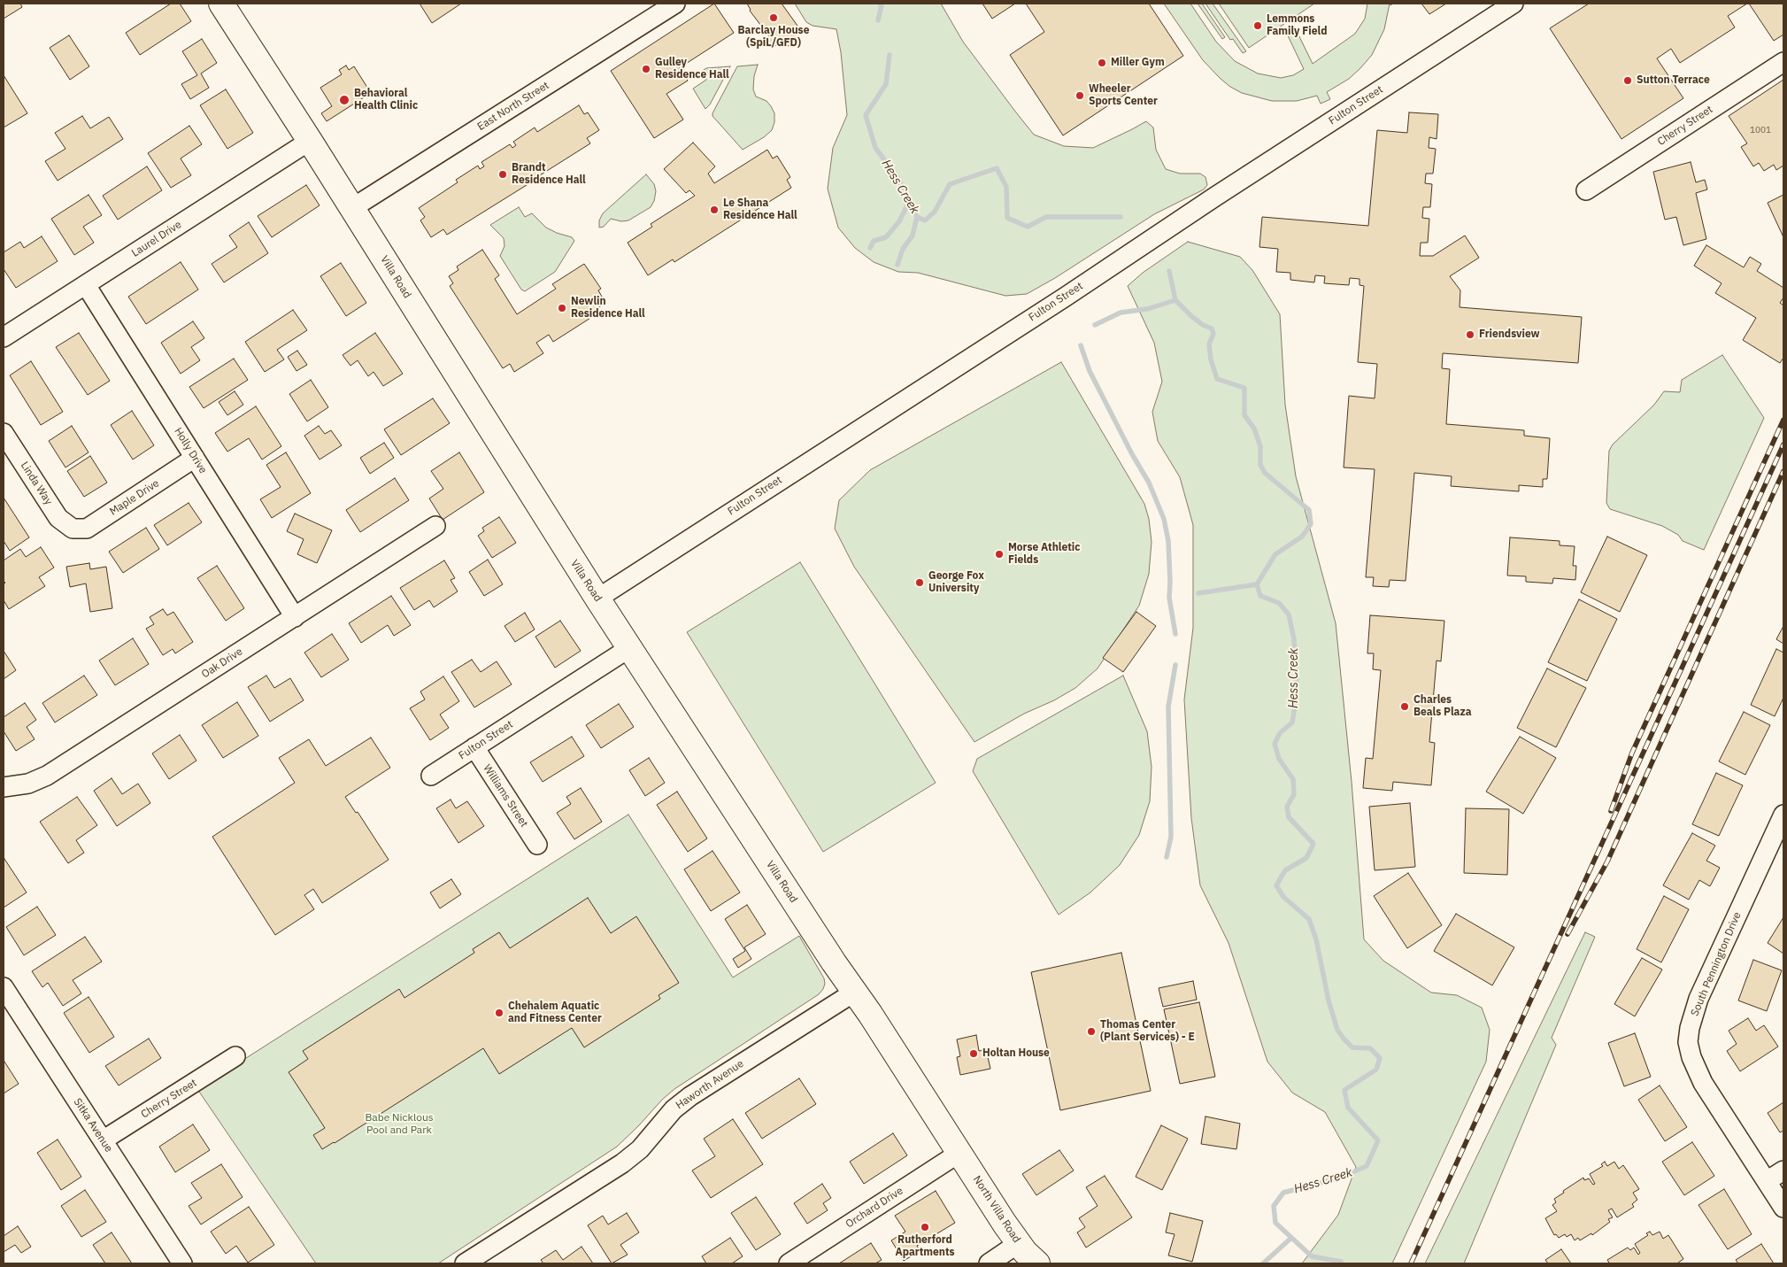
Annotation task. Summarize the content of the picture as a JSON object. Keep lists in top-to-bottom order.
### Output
{
  "streets": {
    "main road": ["Villa Road", "North Villa Road"],
    "street": [
      "Fulton Street",
      "East North Street",
      "Cherry Street",
      "Laurel Drive",
      "Holly Drive",
      "Linda Way",
      "Maple Drive",
      "Oak Drive",
      "Williams Street",
      "South Pennington Drive",
      "Haworth Avenue",
      "Sitka Avenue",
      "Orchard Drive"
    ]
  },
  "crossings": [
    ["Fulton Street", "Villa Road"],
    ["Fulton Street", "Williams Street"],
    ["East North Street", "Villa Road"],
    ["Cherry Street", "Sitka Avenue"],
    ["Laurel Drive", "Villa Road"],
    ["Laurel Drive", "Holly Drive"],
    ["Villa Road", "Haworth Avenue"],
    ["Villa Road", "Orchard Drive"],
    ["Villa Road", "North Villa Road"],
    ["Holly Drive", "Maple Drive"],
    ["Holly Drive", "Oak Drive"],
    ["Linda Way", "Maple Drive"],
    ["Orchard Drive", "North Villa Road"]
  ],
  "water": ["Hess Creek"],
  "parks": ["Babe Nicklous Pool and Park"],
  "places": [
    "Barclay House (SpiL/GFD)",
    "Lemmons Family Field",
    "Miller Gym",
    "Gulley Residence Hall",
    "Sutton Terrace",
    "Wheeler Sports Center",
    "Behavioral Health Clinic",
    "Brandt Residence Hall",
    "Le Shana Residence Hall",
    "Newlin Residence Hall",
    "Friendsview",
    "Morse Athletic Fields",
    "George Fox University",
    "Charles Beals Plaza",
    "Chehalem Aquatic and Fitness Center",
    "Thomas Center (Plant Services) - E",
    "Holtan House",
    "Rutherford Apartments"
  ],
  "house_numbers": ["1001"]
}
